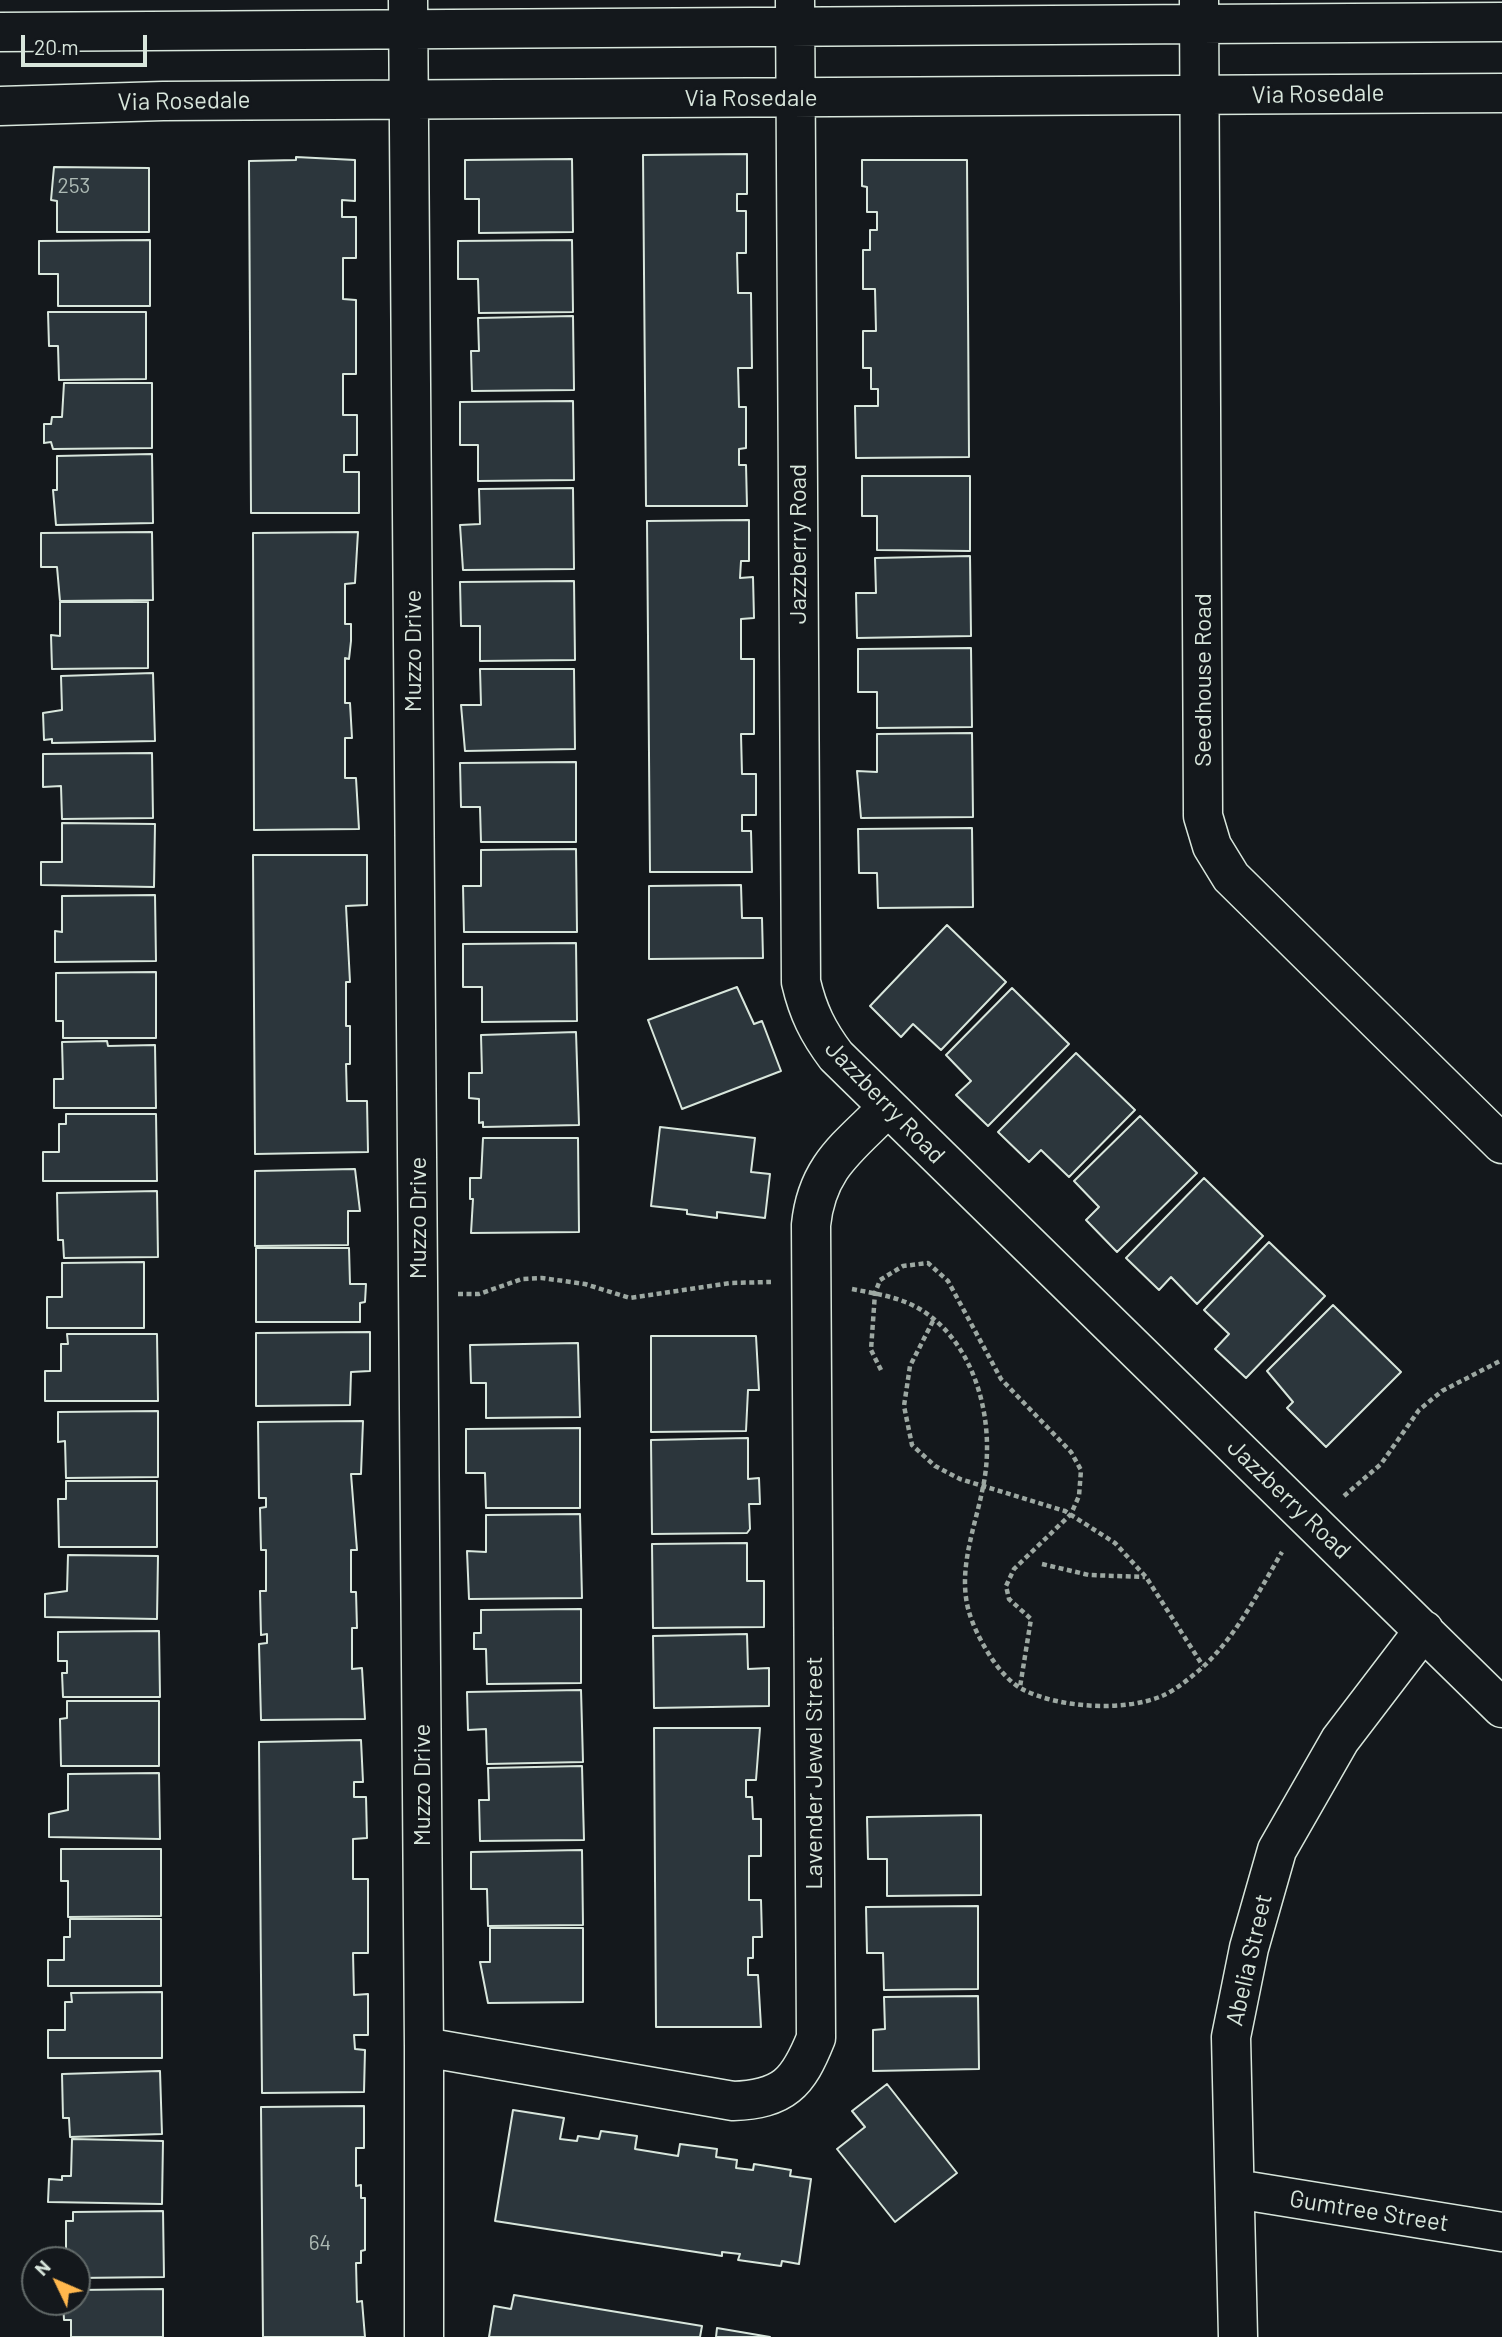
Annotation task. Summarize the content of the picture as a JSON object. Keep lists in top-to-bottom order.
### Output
{
  "streets": {
    "street": [
      "Via Rosedale",
      "Jazzberry Road",
      "Muzzo Drive",
      "Seedhouse Road",
      "Lavender Jewel Street",
      "Abelia Street",
      "Gumtree Street"
    ]
  },
  "crossings": [
    ["Via Rosedale", "Jazzberry Road"],
    ["Via Rosedale", "Muzzo Drive"],
    ["Via Rosedale", "Seedhouse Road"],
    ["Jazzberry Road", "Lavender Jewel Street"],
    ["Jazzberry Road", "Abelia Street"],
    ["Muzzo Drive", "Lavender Jewel Street"],
    ["Abelia Street", "Gumtree Street"]
  ],
  "house_numbers": ["253", "64"],
  "scale_bar": "20 m",
  "north": "top left"
}
